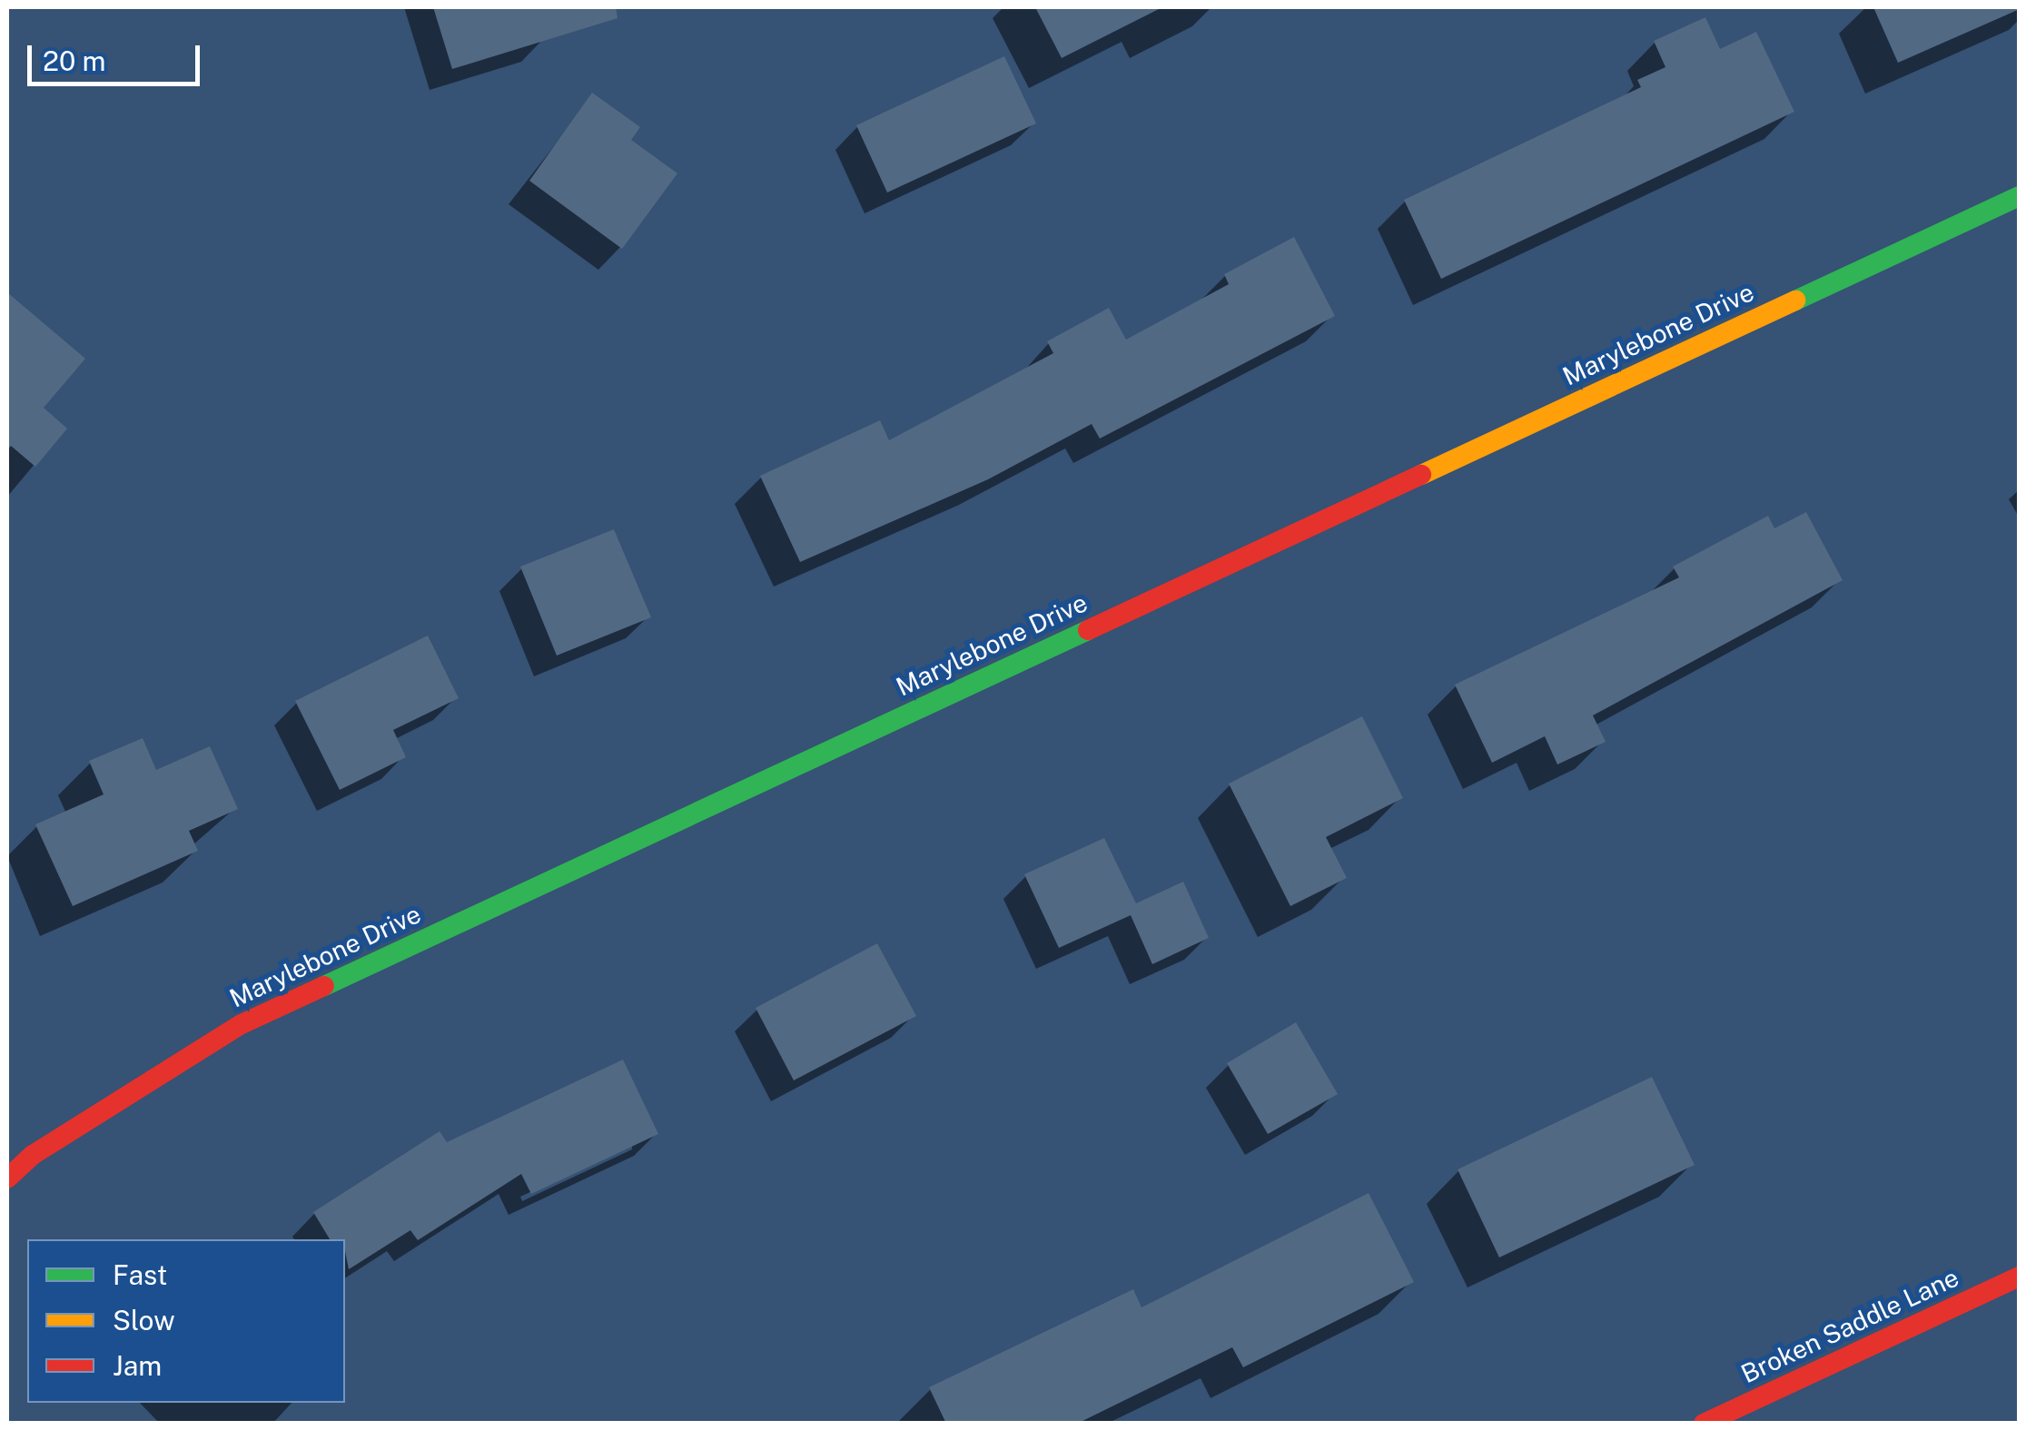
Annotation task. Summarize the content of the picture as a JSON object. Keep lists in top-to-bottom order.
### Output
{
  "streets": {
    "street": ["Marylebone Drive", "Broken Saddle Lane"]
  },
  "legend": ["Fast", "Slow", "Jam"],
  "scale_bar": "20 m"
}
